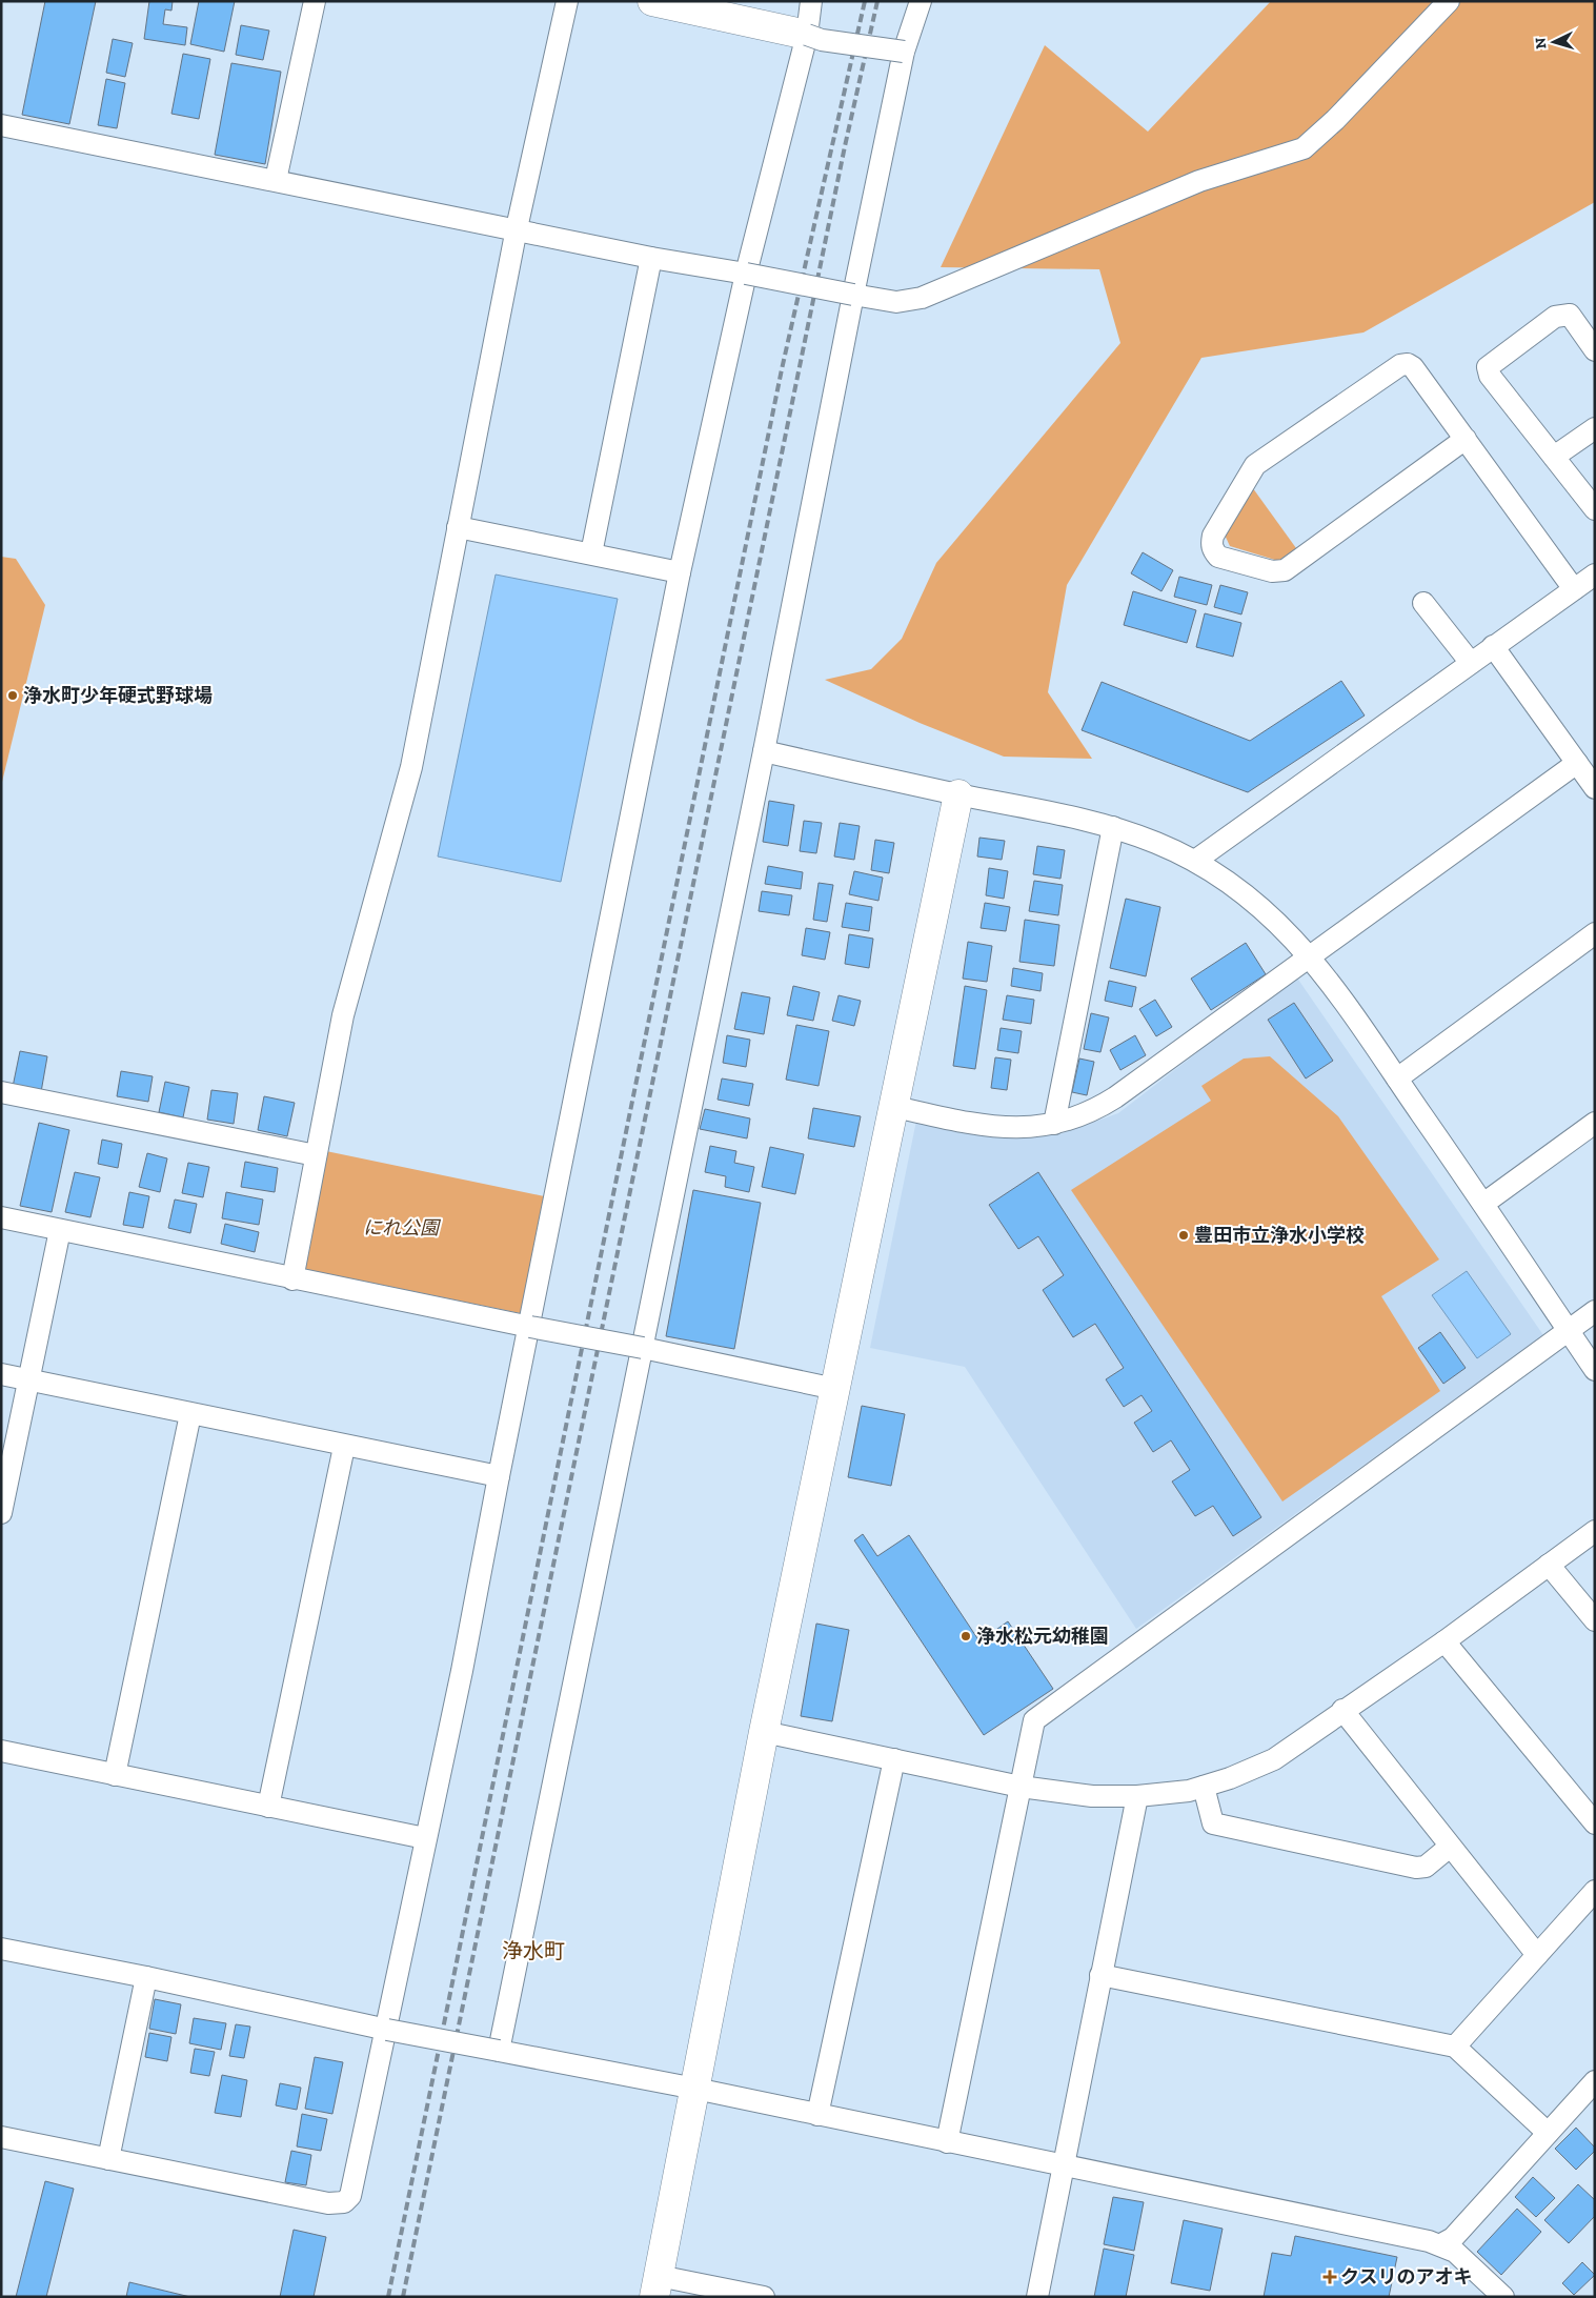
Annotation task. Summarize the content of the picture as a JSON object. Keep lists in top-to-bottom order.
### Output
{
  "districts": ["浄水町"],
  "parks": ["にれ公園"],
  "places": {
    "other": ["浄水町少年硬式野球場", "豊田市立浄水小学校", "浄水松元幼稚園"],
    "health": ["クスリのアオキ"]
  },
  "north": "left"
}
